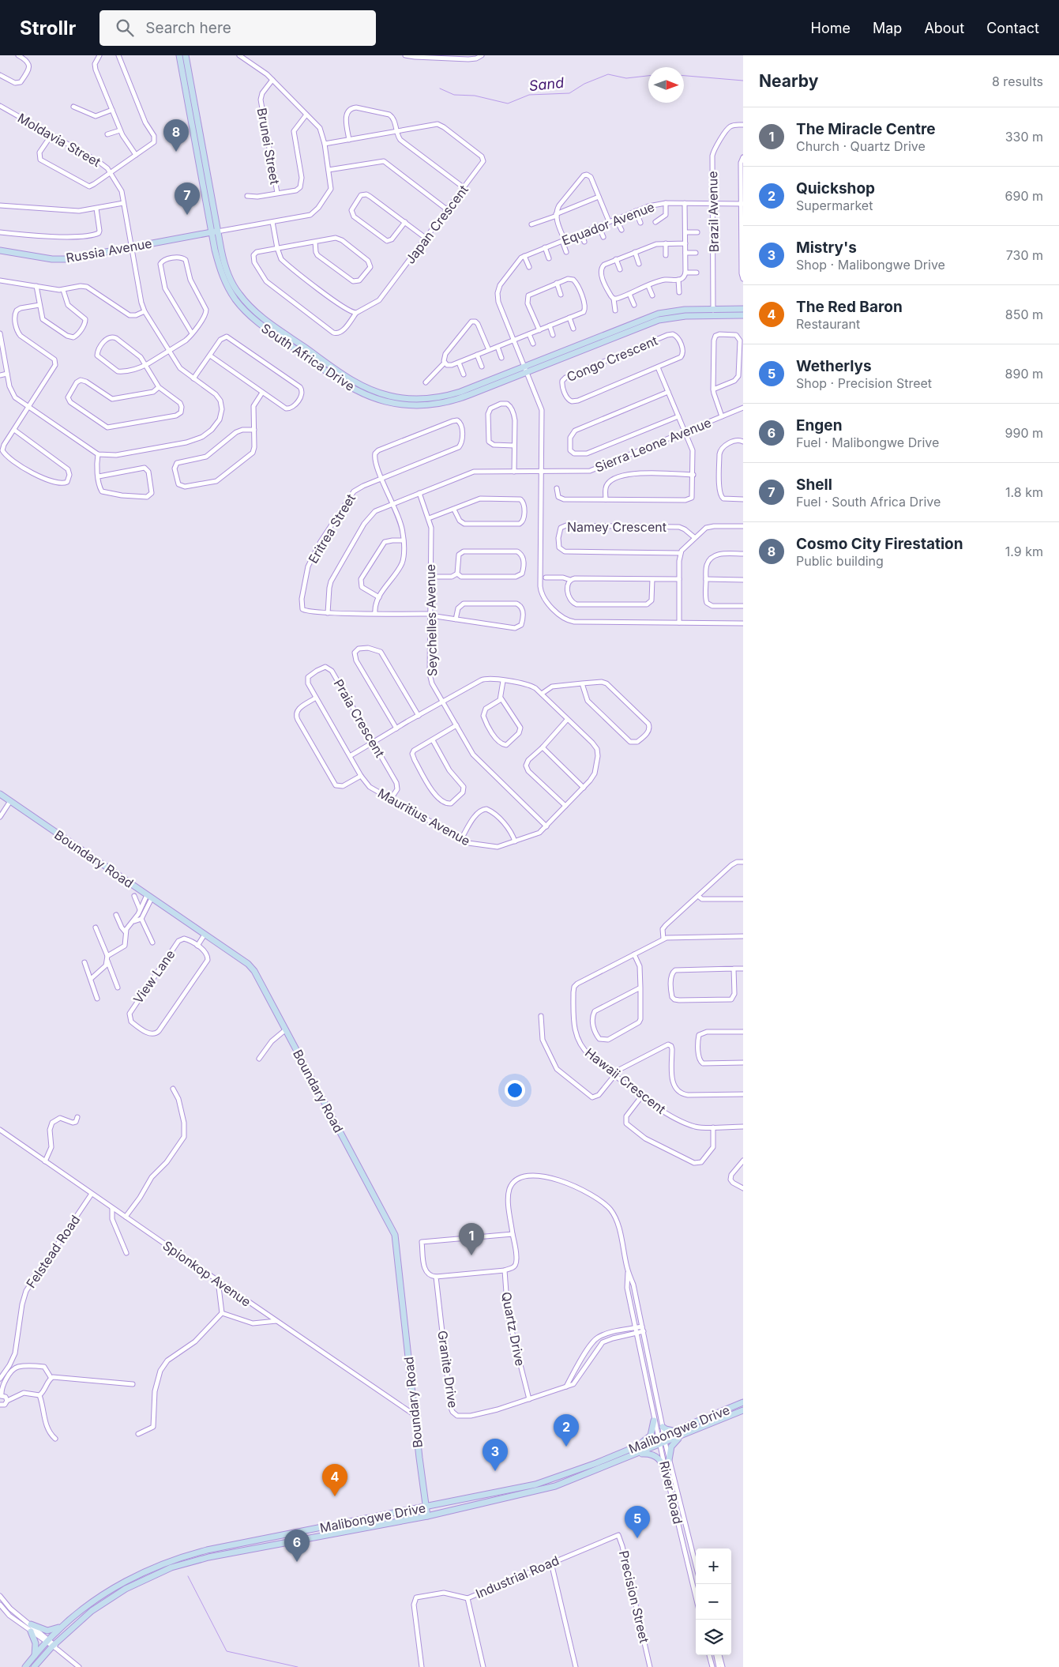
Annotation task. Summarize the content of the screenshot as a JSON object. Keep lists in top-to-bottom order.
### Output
{
  "streets": {
    "street": [
      "Moldavia Street",
      "Brunei Street",
      "Brazil Avenue",
      "Equador Avenue",
      "Japan Crescent",
      "Russia Avenue",
      "South Africa Drive",
      "Congo Crescent",
      "Sierra Leone Avenue",
      "Namey Crescent",
      "Eritrea Street",
      "Seychelles Avenue",
      "Praia Crescent",
      "Mauritius Avenue",
      "Boundary Road",
      "View Lane",
      "Hawaii Crescent",
      "Felstead Road",
      "Spionkop Avenue",
      "Quartz Drive",
      "Granite Drive",
      "Malibongwe Drive",
      "River Road",
      "Industrial Road",
      "Precision Street"
    ]
  },
  "crossings": [
    ["Moldavia Street", "Russia Avenue"],
    ["Brazil Avenue", "Equador Avenue"],
    ["Brazil Avenue", "South Africa Drive"],
    ["Russia Avenue", "South Africa Drive"],
    ["Sierra Leone Avenue", "Eritrea Street"],
    ["Sierra Leone Avenue", "Seychelles Avenue"],
    ["Eritrea Street", "Seychelles Avenue"],
    ["Seychelles Avenue", "Mauritius Avenue"],
    ["Praia Crescent", "Mauritius Avenue"],
    ["Boundary Road", "Spionkop Avenue"],
    ["Boundary Road", "Malibongwe Drive"],
    ["Felstead Road", "Spionkop Avenue"],
    ["Quartz Drive", "Granite Drive"],
    ["Granite Drive", "River Road"],
    ["Malibongwe Drive", "River Road"],
    ["Industrial Road", "Precision Street"]
  ],
  "water": ["Sand"],
  "north": "right",
  "page": {
    "header": "Strollr",
    "search": "Search here",
    "nav": [
      "Home",
      "Map",
      "About",
      "Contact"
    ],
    "heading": ["Nearby", "8 results"],
    "list": [
      {
        "mark": "1",
        "name": "The Miracle Centre",
        "note": "Church · Quartz Drive",
        "value": "330 m"
      },
      {
        "mark": "2",
        "name": "Quickshop",
        "note": "Supermarket",
        "value": "690 m"
      },
      {
        "mark": "3",
        "name": "Mistry's",
        "note": "Shop · Malibongwe Drive",
        "value": "730 m"
      },
      {
        "mark": "4",
        "name": "The Red Baron",
        "note": "Restaurant",
        "value": "850 m"
      },
      {
        "mark": "5",
        "name": "Wetherlys",
        "note": "Shop · Precision Street",
        "value": "890 m"
      },
      {
        "mark": "6",
        "name": "Engen",
        "note": "Fuel · Malibongwe Drive",
        "value": "990 m"
      },
      {
        "mark": "7",
        "name": "Shell",
        "note": "Fuel · South Africa Drive",
        "value": "1.8 km"
      },
      {
        "mark": "8",
        "name": "Cosmo City Firestation",
        "note": "Public building",
        "value": "1.9 km"
      }
    ],
    "pins": [
      "8",
      "7",
      "1",
      "2",
      "3",
      "4",
      "5",
      "6"
    ],
    "map_buttons": ["+", "−"]
  }
}
